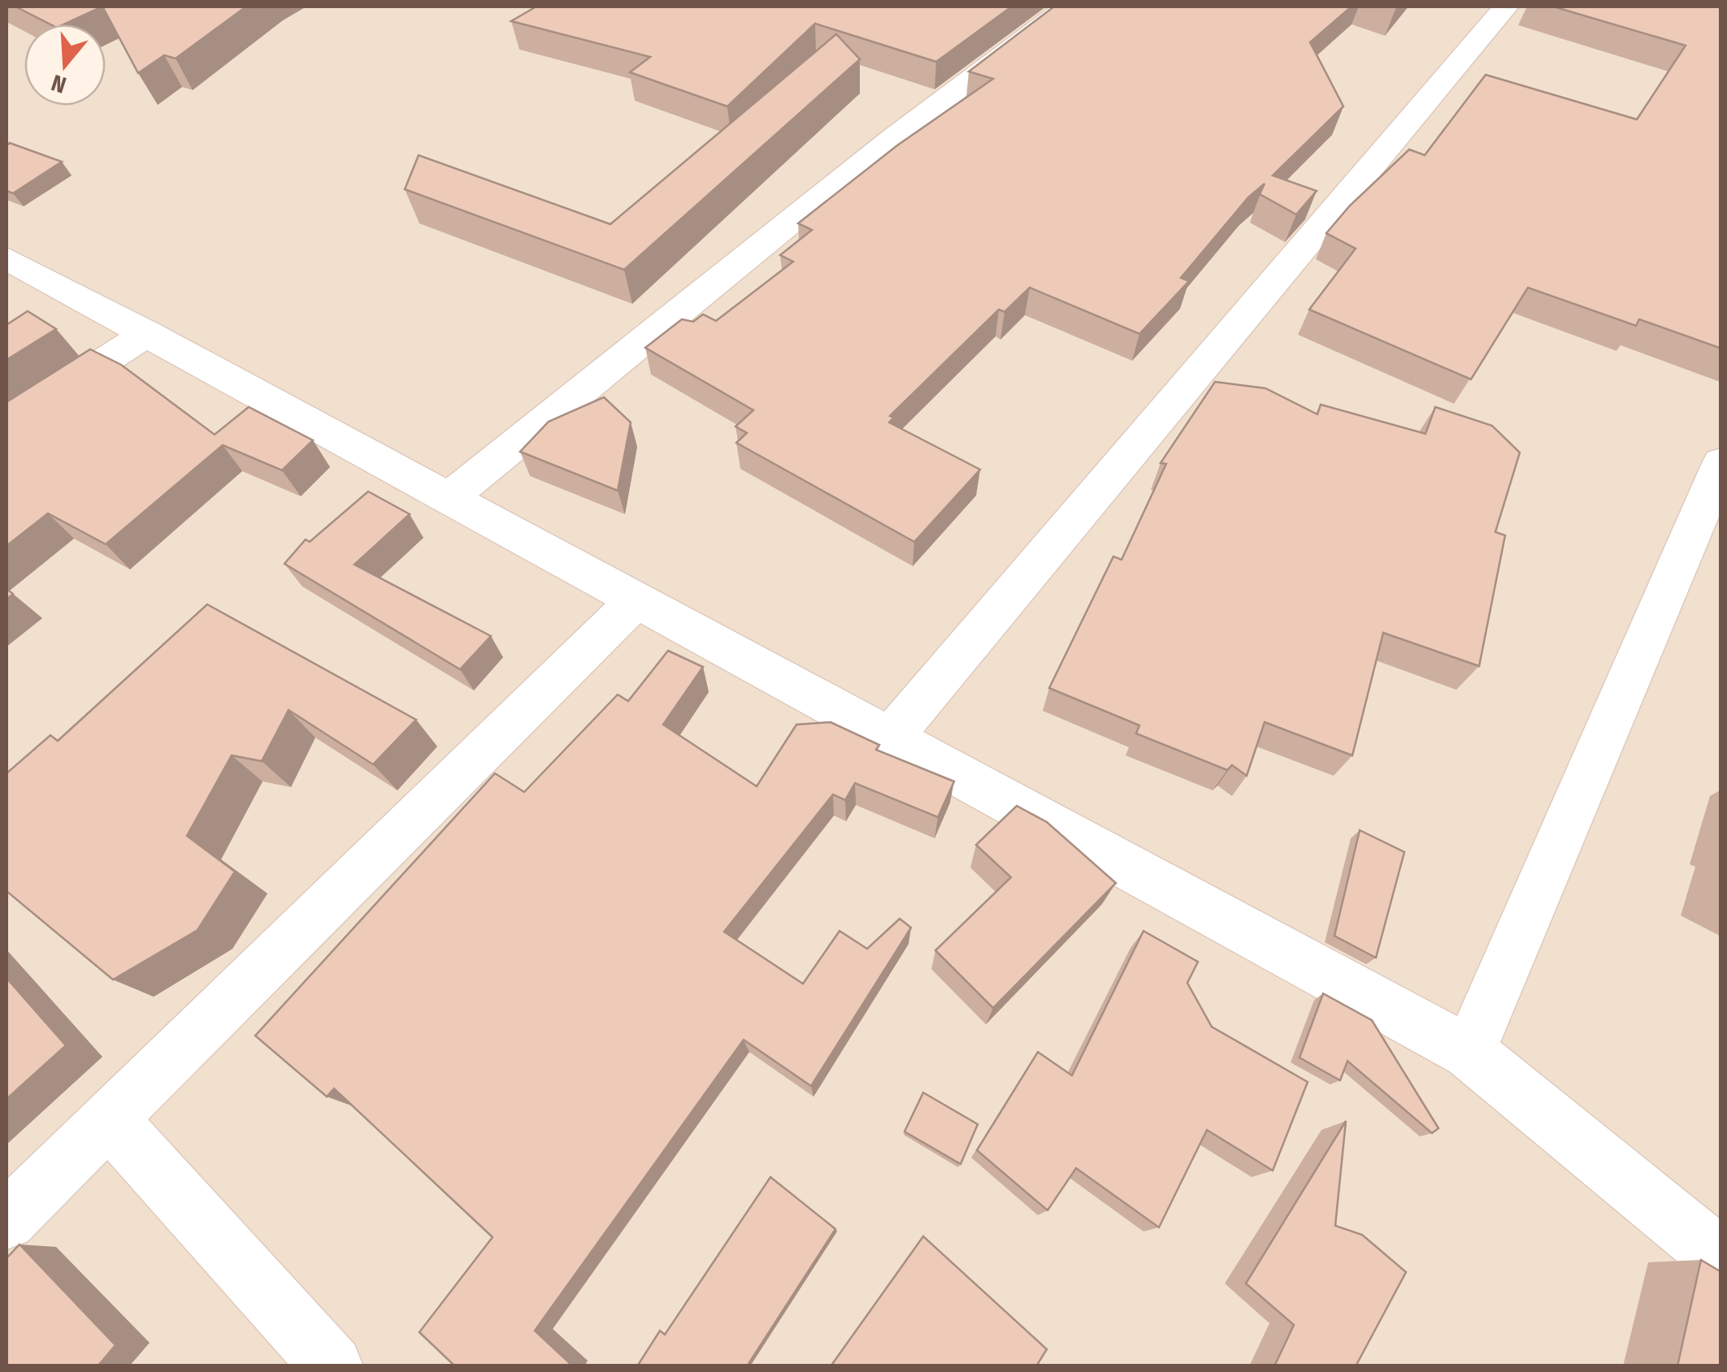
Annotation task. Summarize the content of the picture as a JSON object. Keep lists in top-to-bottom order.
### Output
{
  "north": "bottom"
}
